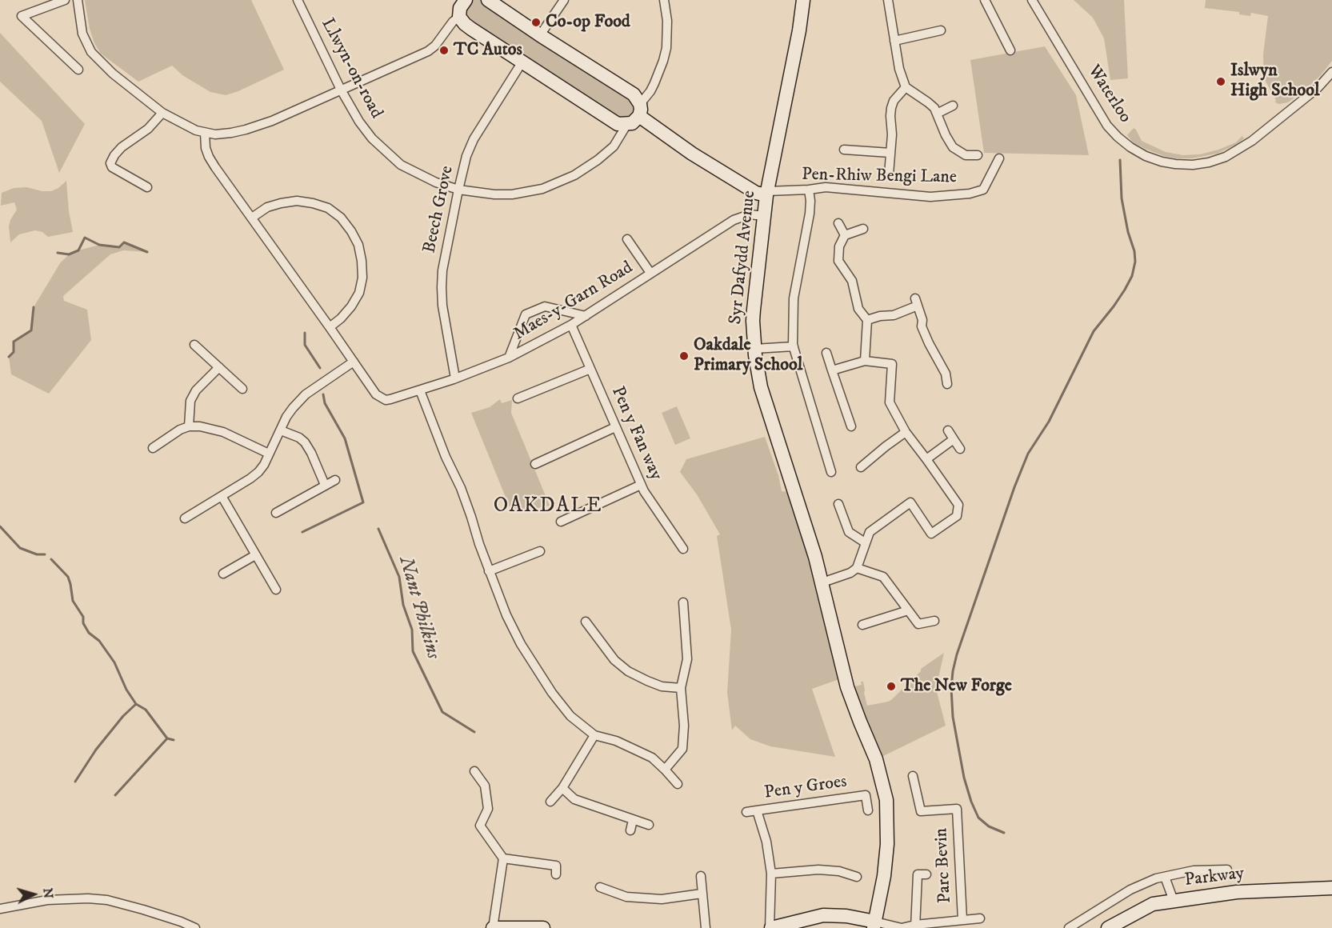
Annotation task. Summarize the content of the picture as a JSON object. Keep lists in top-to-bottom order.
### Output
{
  "streets": {
    "street": [
      "Llwyn-on-road",
      "Waterloo",
      "Pen-Rhiw Bengi Lane",
      "Beech Grove",
      "Syr Dafydd Avenue",
      "Maes-y-Garn Road",
      "Pen y Fan way",
      "Pen y Groes",
      "Parc Bevin",
      "Parkway"
    ]
  },
  "crossings": [
    ["Llwyn-on-road", "Beech Grove"],
    ["Pen-Rhiw Bengi Lane", "Syr Dafydd Avenue"],
    ["Beech Grove", "Maes-y-Garn Road"],
    ["Syr Dafydd Avenue", "Maes-y-Garn Road"],
    ["Syr Dafydd Avenue", "Parc Bevin"],
    ["Maes-y-Garn Road", "Pen y Fan way"]
  ],
  "districts": ["OAKDALE"],
  "water": ["Nant Philkins"],
  "places": [
    "Co-op Food",
    "TC Autos",
    "Islwyn High School",
    "Oakdale Primary School",
    "The New Forge"
  ],
  "north": "right"
}
